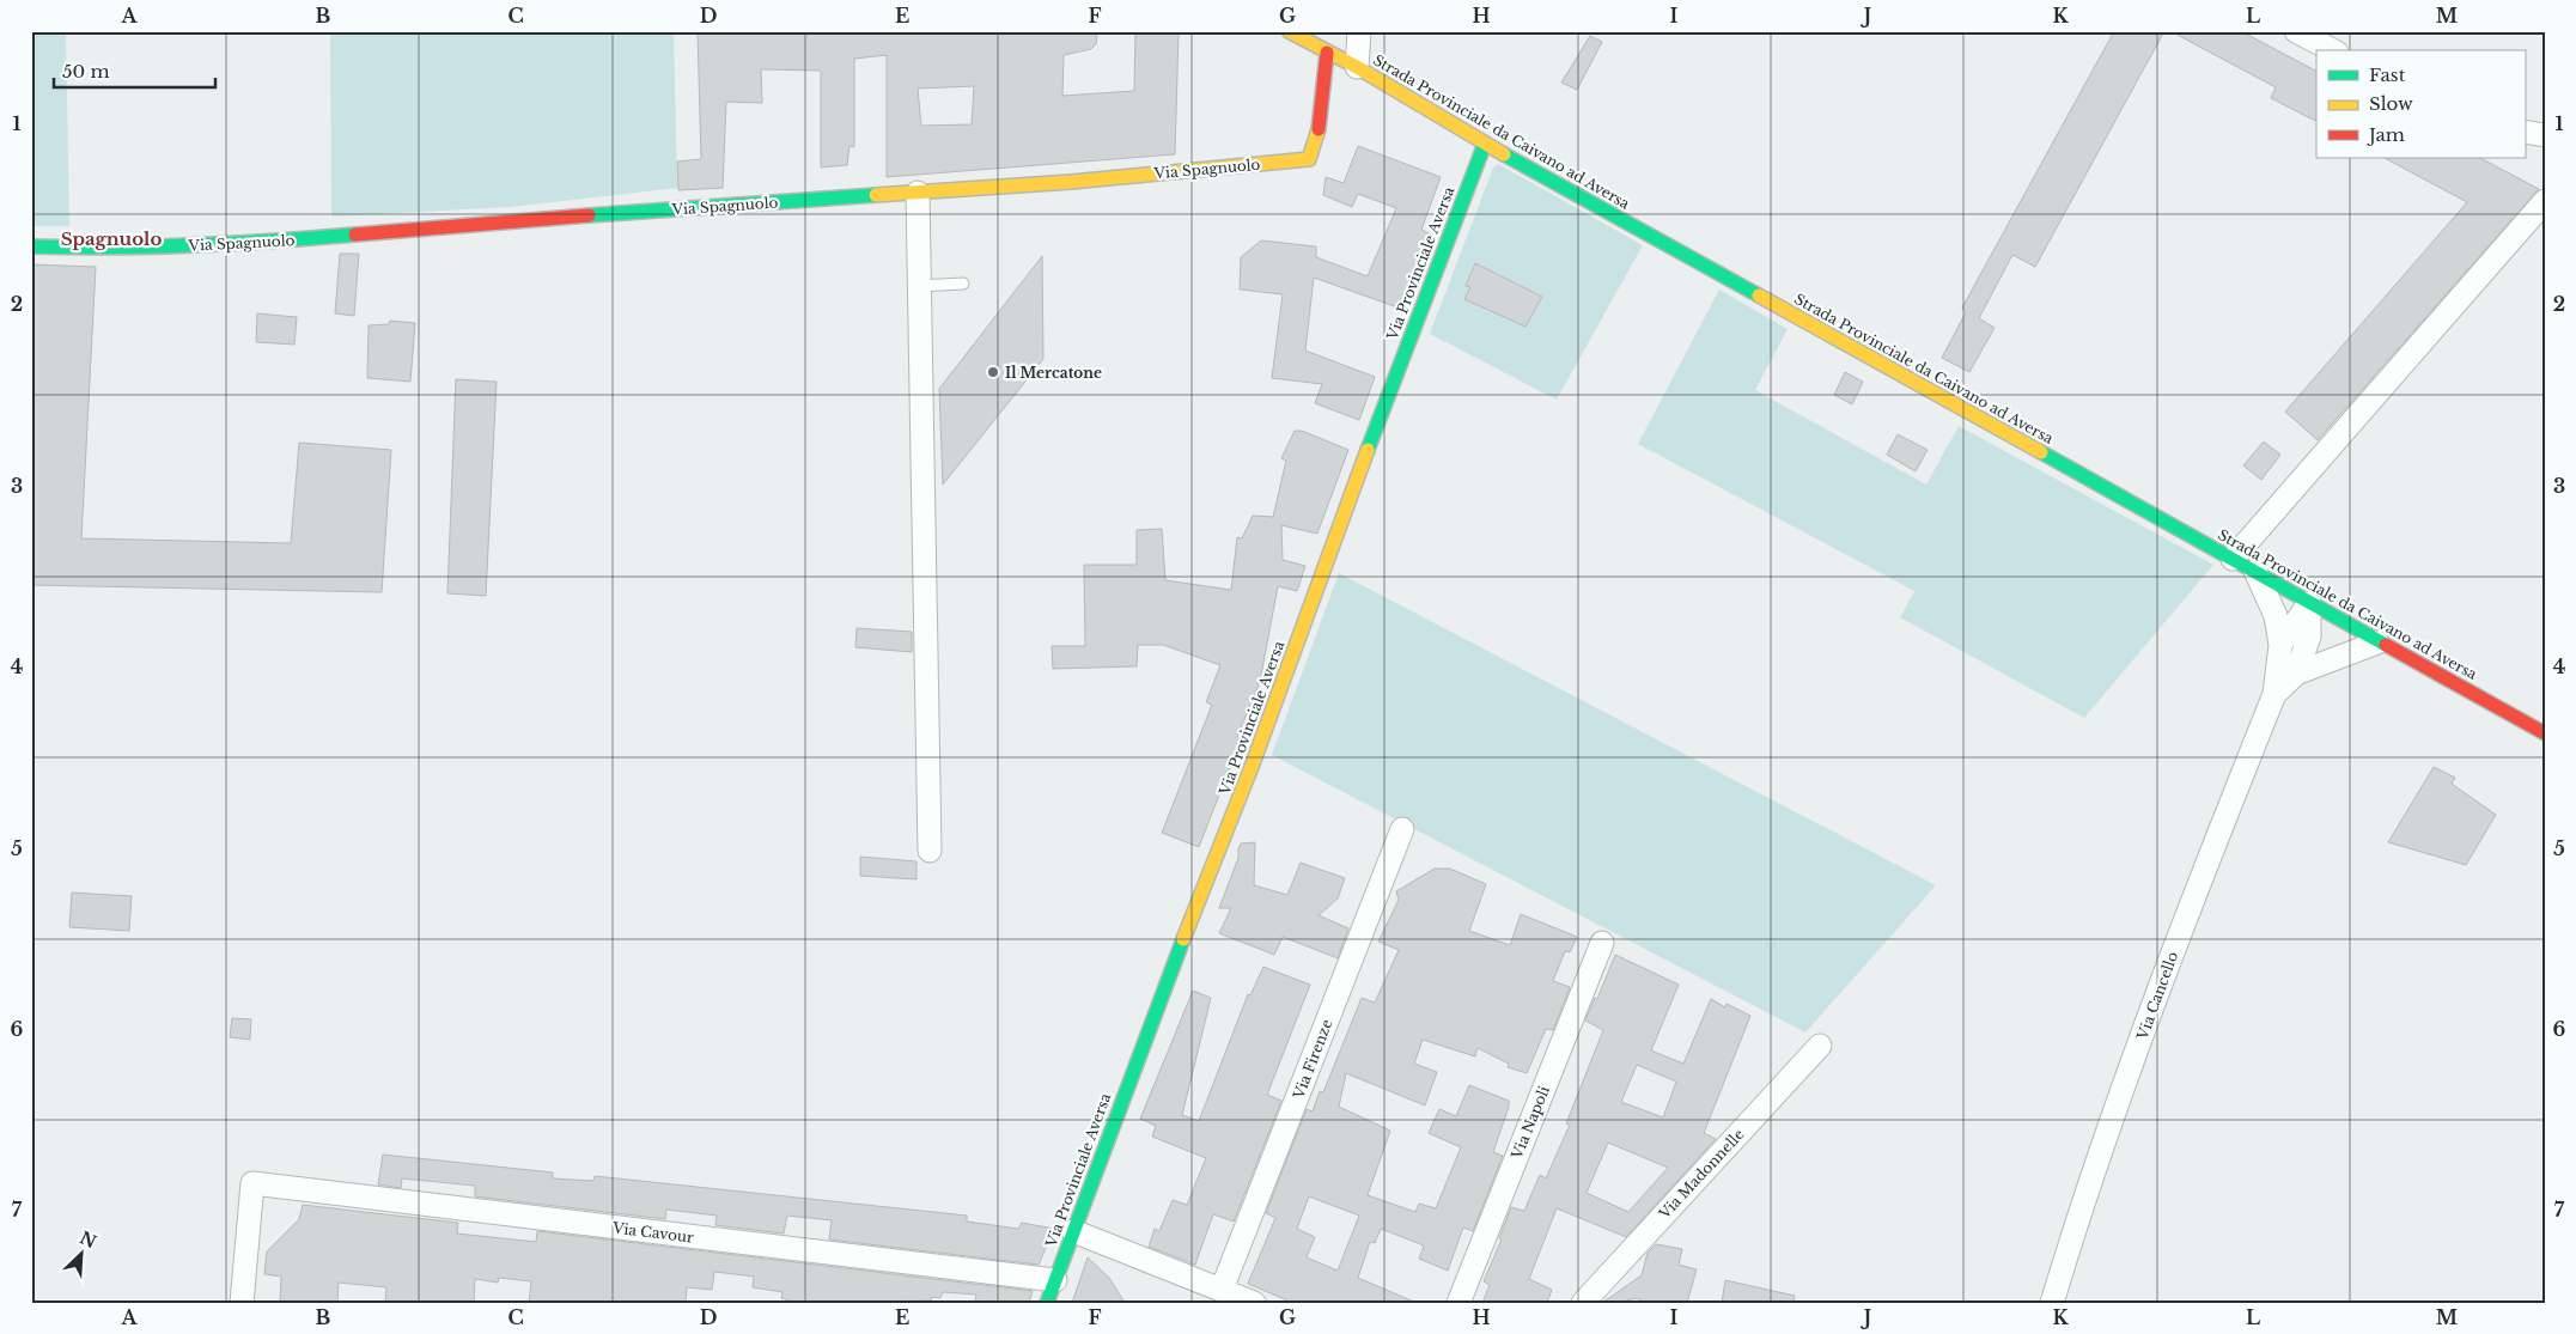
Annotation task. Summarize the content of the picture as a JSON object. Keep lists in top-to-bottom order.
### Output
{
  "streets": {
    "street": [
      "Strada Provinciale da Caivano ad Aversa",
      "Via Spagnuolo",
      "Via Provinciale Aversa",
      "Via Cancello",
      "Via Firenze",
      "Via Napoli",
      "Via Madonnelle",
      "Via Cavour"
    ]
  },
  "crossings": [
    ["Strada Provinciale da Caivano ad Aversa", "Via Spagnuolo"],
    ["Strada Provinciale da Caivano ad Aversa", "Via Provinciale Aversa"],
    ["Via Provinciale Aversa", "Via Cavour"]
  ],
  "districts": ["Spagnuolo"],
  "places": ["Il Mercatone"],
  "legend": ["Fast", "Slow", "Jam"],
  "scale_bar": "50 m",
  "north": "top right",
  "grid": {
    "columns": [
      "A",
      "B",
      "C",
      "D",
      "E",
      "F",
      "G",
      "H",
      "I",
      "J",
      "K",
      "L",
      "M"
    ],
    "rows": [
      "1",
      "2",
      "3",
      "4",
      "5",
      "6",
      "7"
    ]
  }
}
